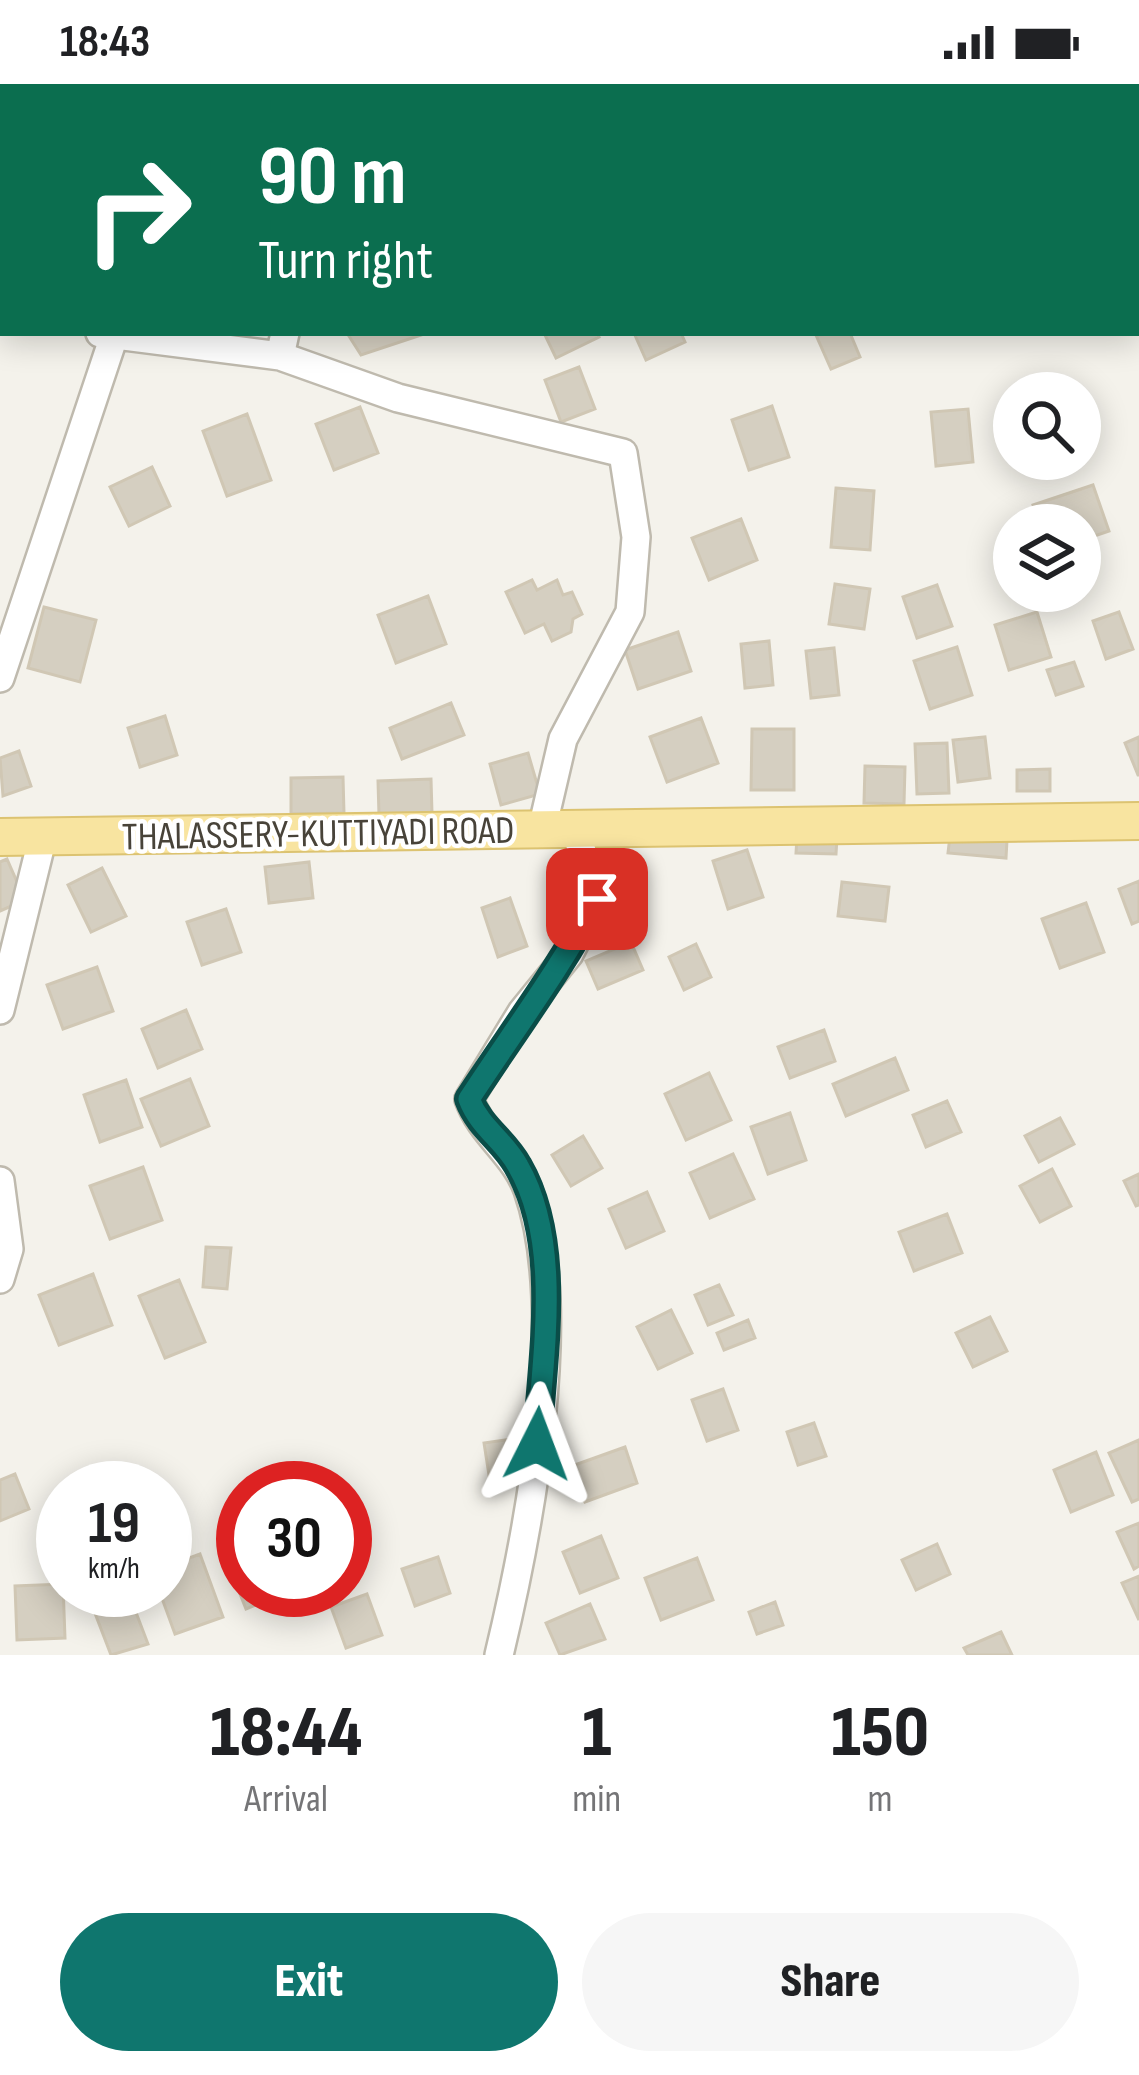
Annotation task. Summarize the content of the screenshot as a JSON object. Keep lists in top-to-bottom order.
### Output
{
  "streets": {
    "main road": ["THALASSERY-KUTTIYADI ROAD"]
  },
  "page": {
    "status": "18:43",
    "turn": ["90 m", "Turn right"],
    "speed": "19 km/h",
    "limit": "30",
    "eta": [
      "18:44",
      "Arrival",
      "1",
      "min",
      "150",
      "m"
    ],
    "buttons": ["Exit", "Share"]
  }
}
